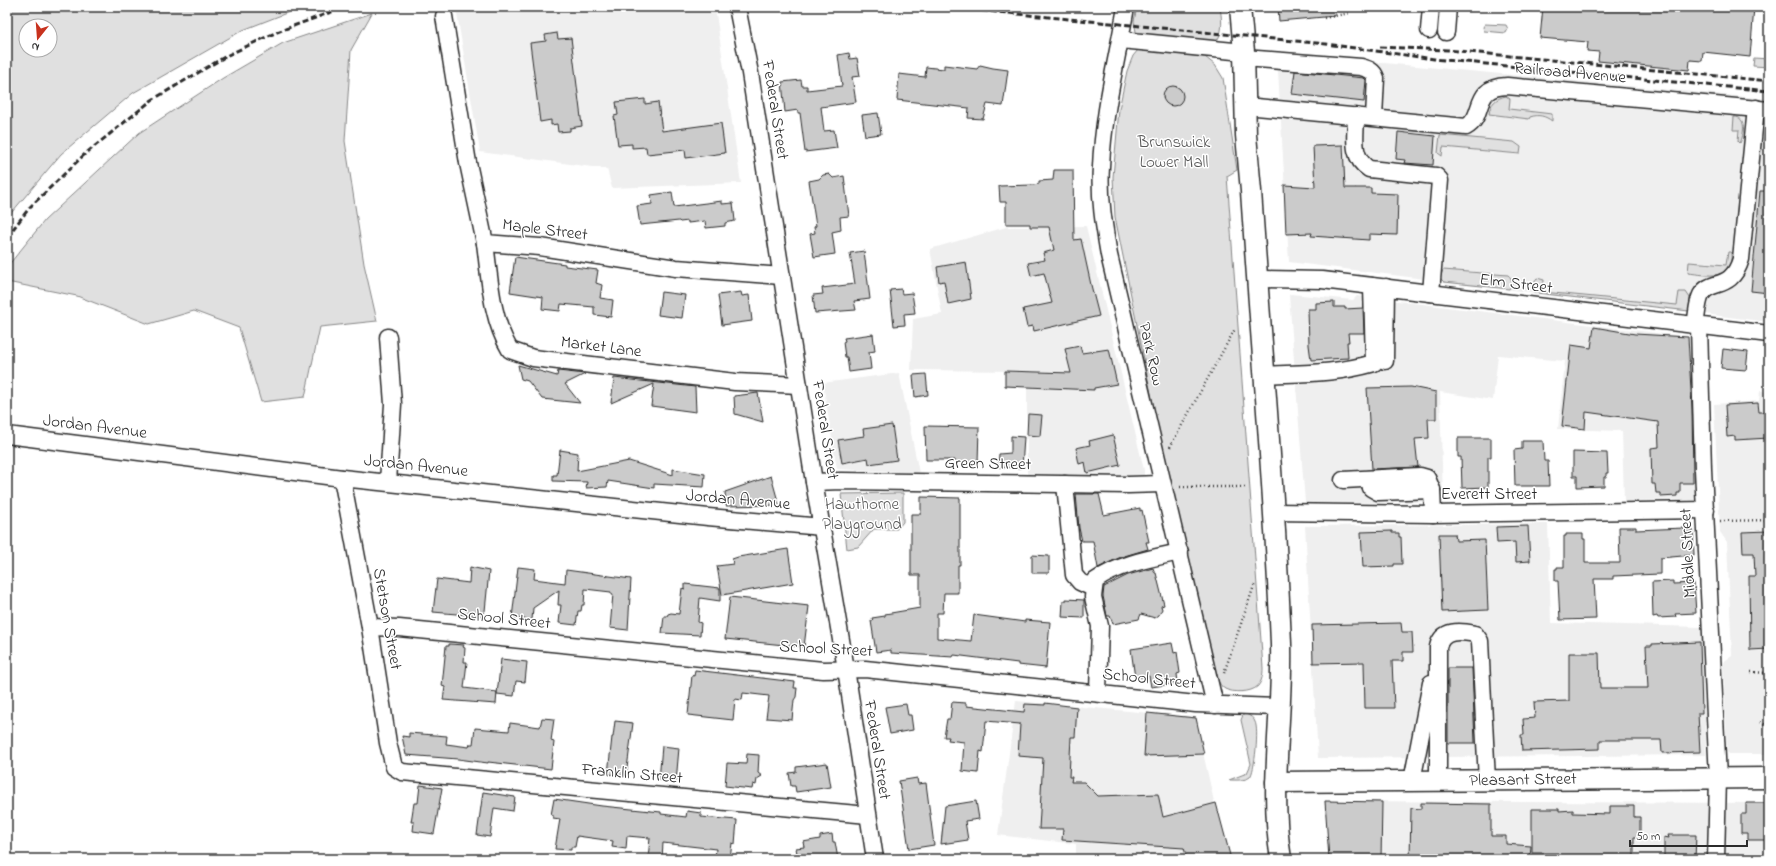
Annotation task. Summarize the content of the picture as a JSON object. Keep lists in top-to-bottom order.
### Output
{
  "streets": {
    "main road": ["Pleasant Street"],
    "street": [
      "Railroad Avenue",
      "Federal Street",
      "Maple Street",
      "Elm Street",
      "Market Lane",
      "Park Row",
      "Jordan Avenue",
      "Green Street",
      "Everett Street",
      "Middle Street",
      "Stetson Street",
      "School Street",
      "Franklin Street"
    ]
  },
  "crossings": [
    ["Railroad Avenue", "Middle Street"],
    ["Federal Street", "Maple Street"],
    ["Federal Street", "Market Lane"],
    ["Federal Street", "Jordan Avenue"],
    ["Federal Street", "Green Street"],
    ["Federal Street", "School Street"],
    ["Federal Street", "Franklin Street"],
    ["Maple Street", "Market Lane"],
    ["Elm Street", "Middle Street"],
    ["Park Row", "Green Street"],
    ["Park Row", "School Street"],
    ["Jordan Avenue", "Stetson Street"],
    ["Everett Street", "Middle Street"],
    ["Middle Street", "Pleasant Street"],
    ["Stetson Street", "School Street"],
    ["Stetson Street", "Franklin Street"]
  ],
  "parks": ["Brunswick Lower Mall", "Hawthorne Playground"],
  "scale_bar": "50 m",
  "north": "bottom"
}
